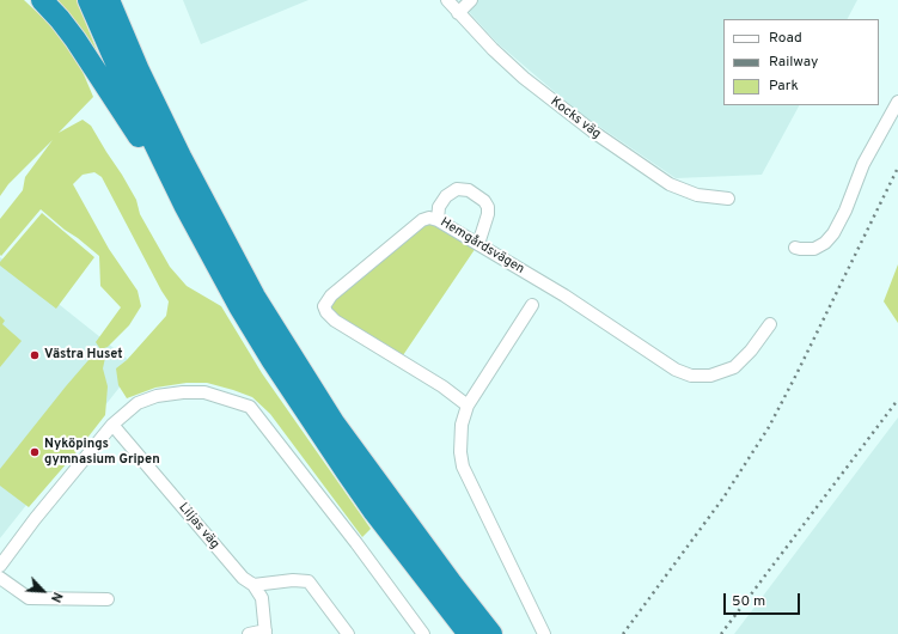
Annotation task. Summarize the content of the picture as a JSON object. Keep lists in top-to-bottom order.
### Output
{
  "streets": {
    "street": ["Kocks väg", "Hemgårdsvägen", "Liljas väg"]
  },
  "places": ["Västra Huset", "Nyköpings gymnasium Gripen"],
  "legend": ["Road", "Railway", "Park"],
  "scale_bar": "50 m",
  "north": "bottom right"
}
